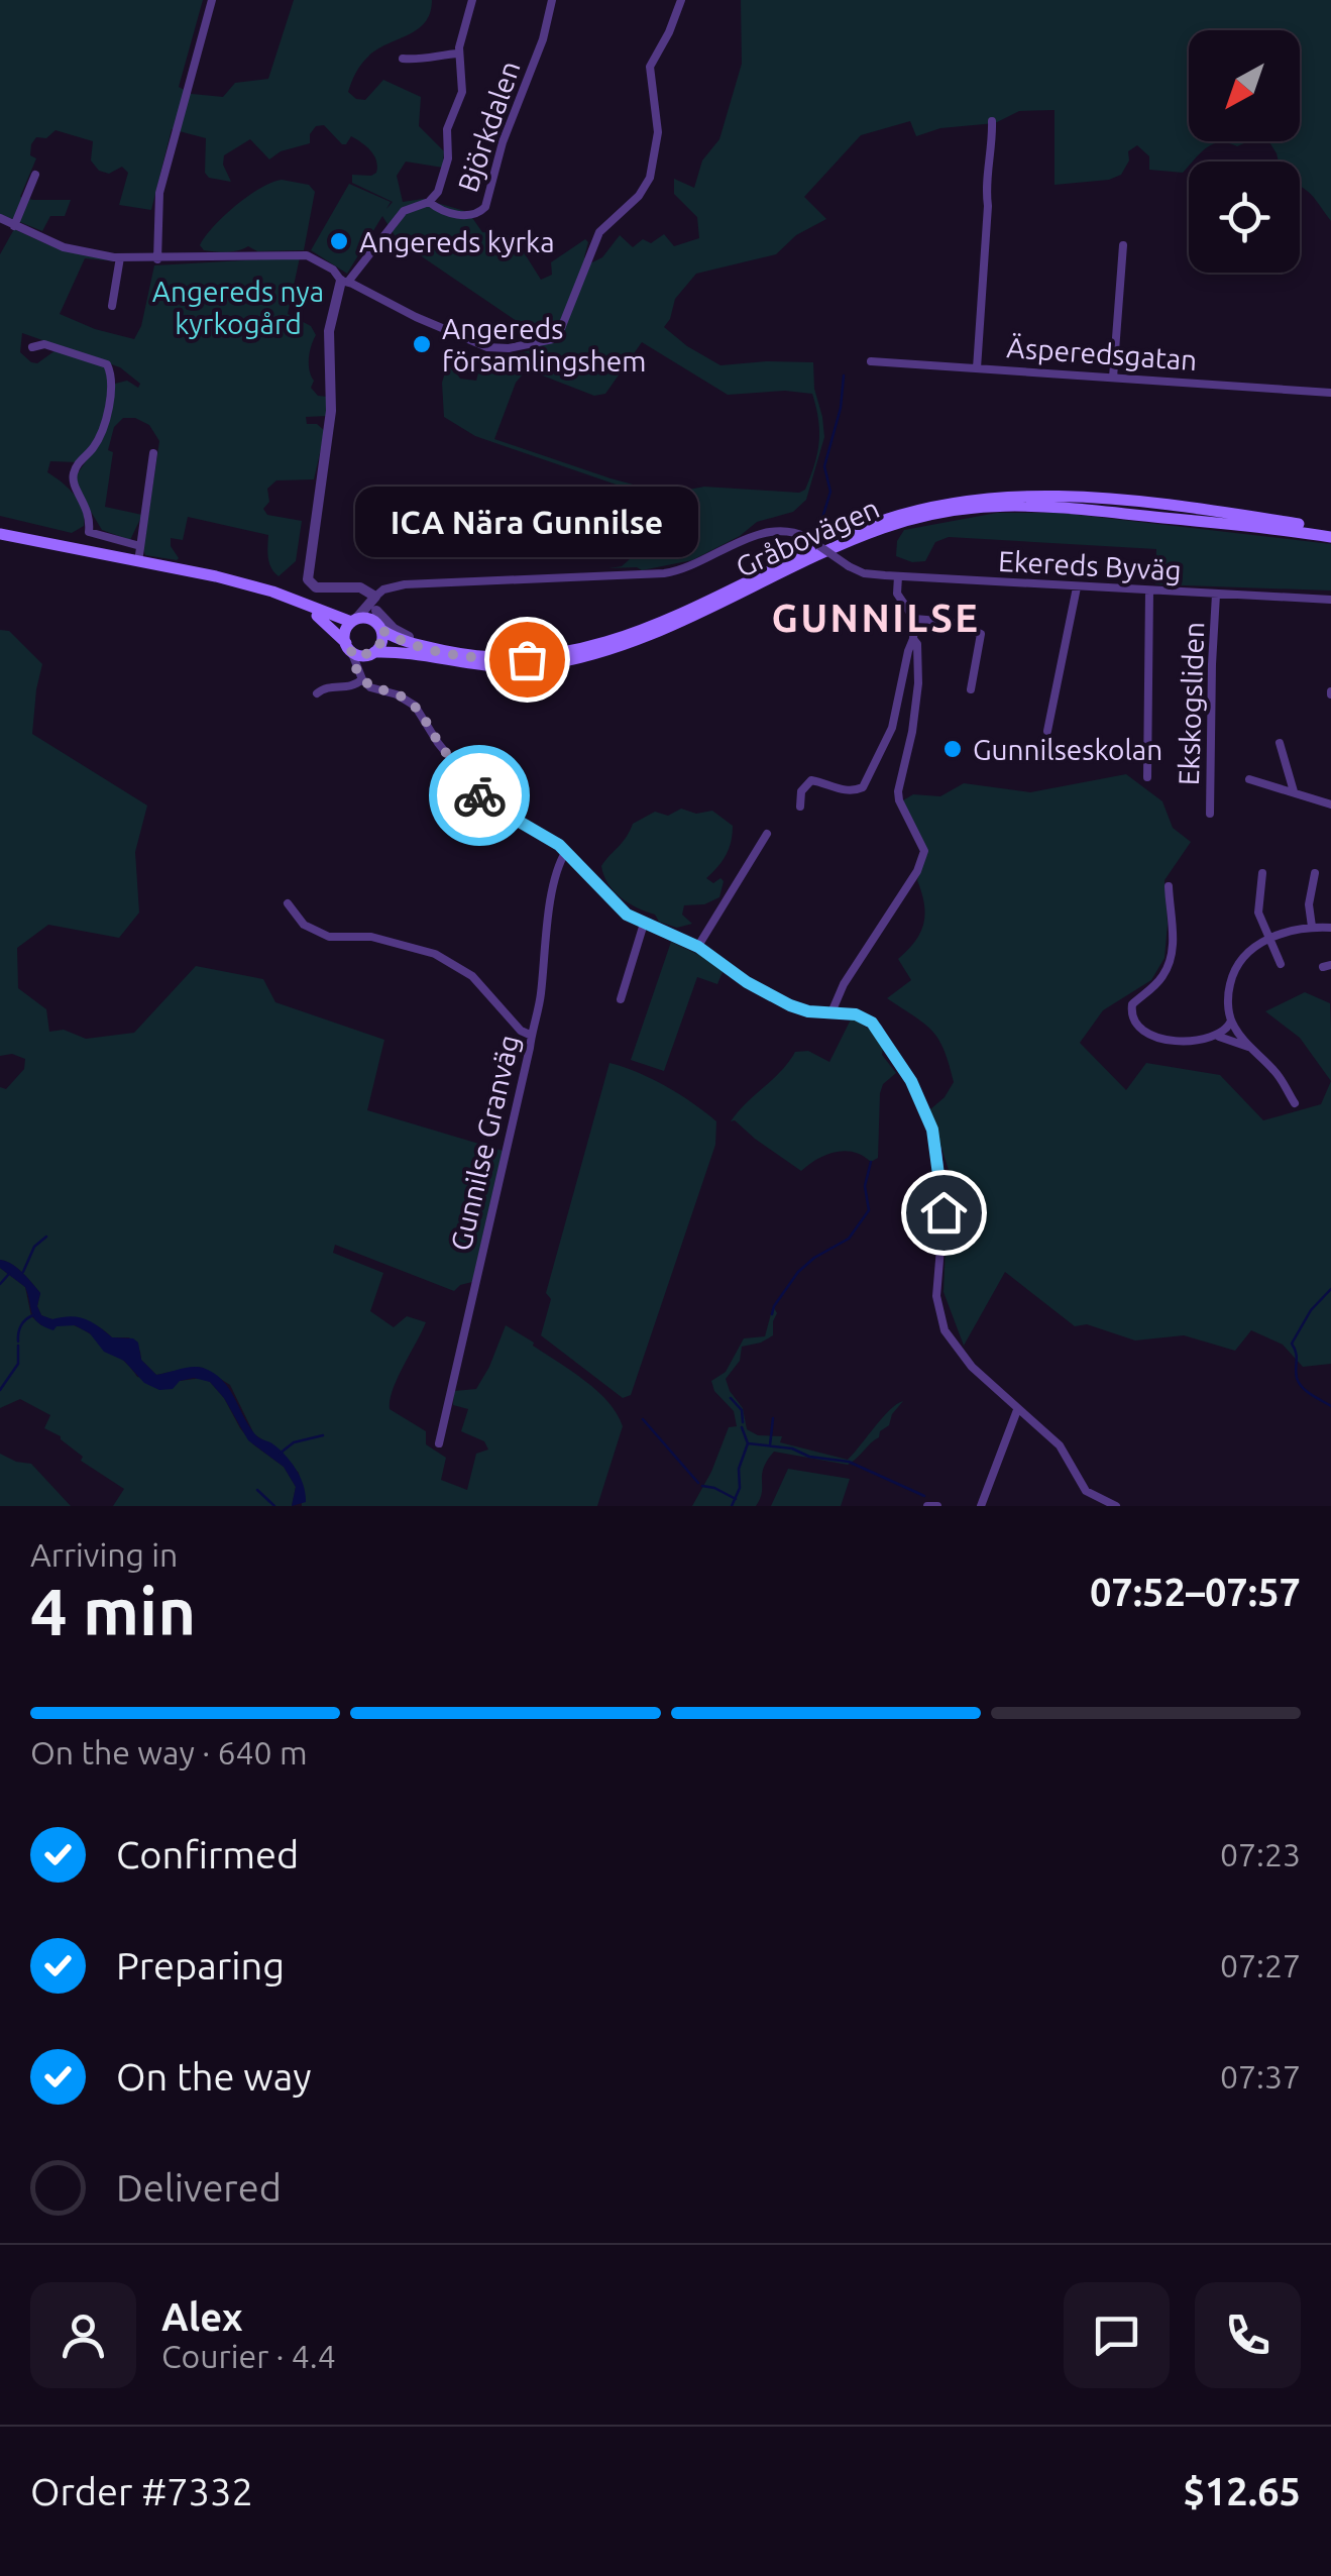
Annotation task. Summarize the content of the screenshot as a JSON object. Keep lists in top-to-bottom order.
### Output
{
  "streets": {
    "main road": ["Gråbovägen"],
    "street": [
      "Björkdalen",
      "Äsperedsgatan",
      "Ekereds Byväg",
      "Ekskogsliden",
      "Gunnilse Granväg"
    ]
  },
  "crossings": [
    ["Gråbovägen", "Ekereds Byväg"],
    ["Ekereds Byväg", "Ekskogsliden"]
  ],
  "districts": ["GUNNILSE"],
  "parks": ["Angereds nya kyrkogård"],
  "places": [
    "Angereds kyrka",
    "Angereds församlingshem",
    "ICA Nära Gunnilse",
    "Gunnilseskolan"
  ],
  "north": "bottom left",
  "page": {
    "bubble": "ICA Nära Gunnilse",
    "heading": ["4 min", "Arriving in", "07:52–07:57"],
    "panel": [
      "Alex",
      "Courier · 4.4",
      "Order #7332",
      "$12.65"
    ],
    "bar": "On the way · 640 m",
    "list": [
      ["Confirmed", "07:23"],
      ["Preparing", "07:27"],
      ["On the way", "07:37"],
      "Delivered"
    ]
  }
}
